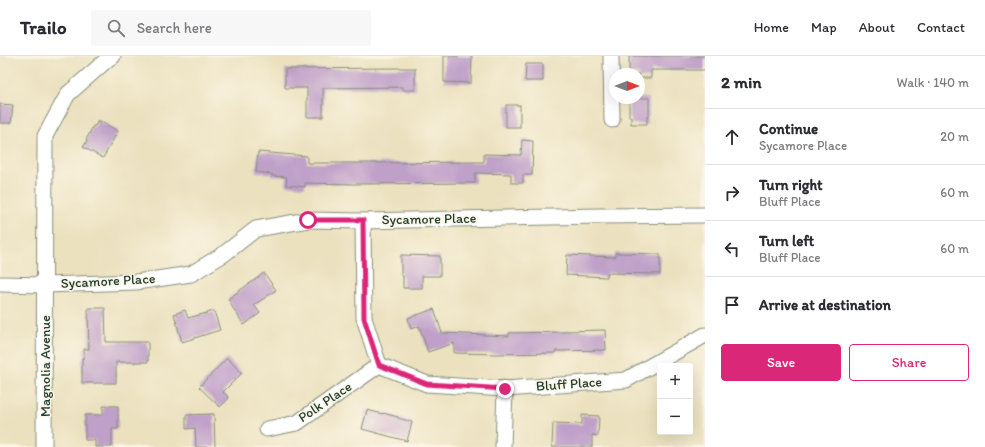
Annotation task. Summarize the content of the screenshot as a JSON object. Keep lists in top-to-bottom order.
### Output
{
  "streets": {
    "street": [
      "Sycamore Place",
      "Magnolia Avenue",
      "Bluff Place",
      "Polk Place"
    ]
  },
  "crossings": [
    ["Sycamore Place", "Magnolia Avenue"],
    ["Bluff Place", "Polk Place"]
  ],
  "north": "right",
  "page": {
    "header": "Trailo",
    "search": "Search here",
    "nav": [
      "Home",
      "Map",
      "About",
      "Contact"
    ],
    "heading": ["2 min", "Walk · 140 m"],
    "list": [
      ["Continue", "Sycamore Place", "20 m"],
      ["Turn right", "Bluff Place", "60 m"],
      ["Turn left", "Bluff Place", "60 m"],
      "Arrive at destination"
    ],
    "buttons": ["Save", "Share"],
    "map_buttons": ["+", "−"]
  }
}
